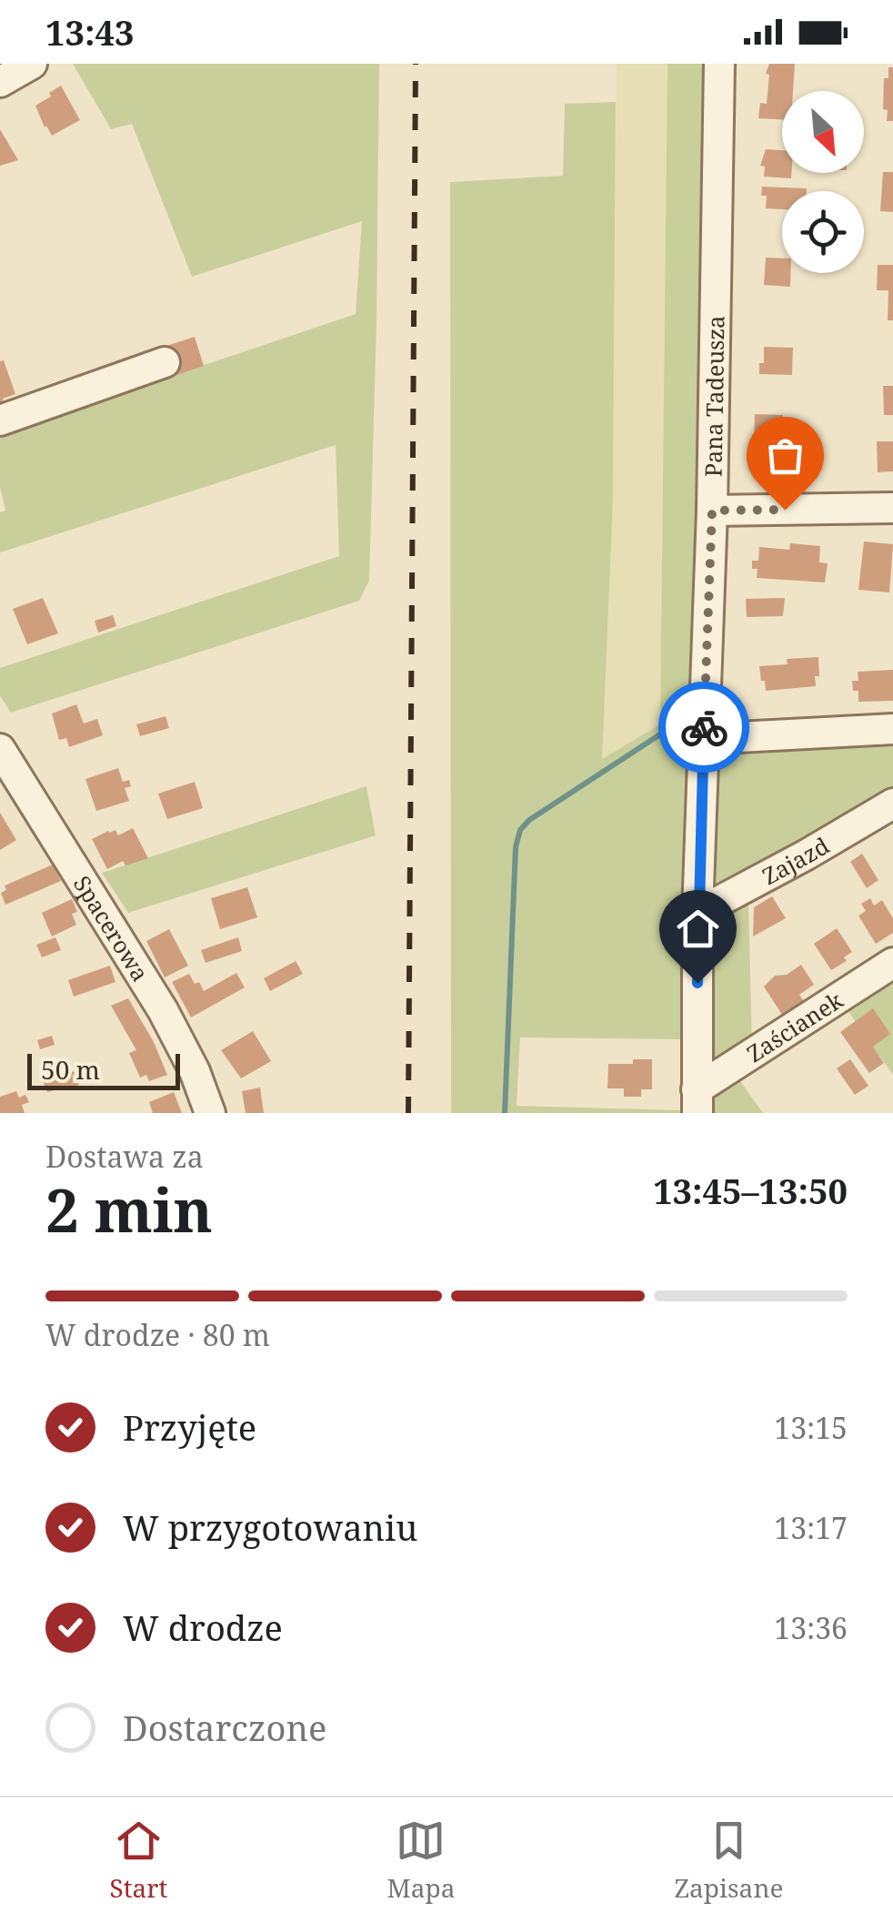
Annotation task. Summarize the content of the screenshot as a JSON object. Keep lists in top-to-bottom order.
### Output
{
  "streets": {
    "street": [
      "Pana Tadeusza",
      "Zajazd",
      "Spacerowa",
      "Zaścianek"
    ]
  },
  "crossings": [
    ["Pana Tadeusza", "Zajazd"],
    ["Pana Tadeusza", "Zaścianek"]
  ],
  "scale_bar": "50 m",
  "north": "bottom right",
  "page": {
    "status": "13:43",
    "scale": "50 m",
    "heading": ["2 min", "Dostawa za", "13:45–13:50"],
    "bar": "W drodze · 80 m",
    "list": [
      ["Przyjęte", "13:15"],
      ["W przygotowaniu", "13:17"],
      ["W drodze", "13:36"],
      "Dostarczone"
    ],
    "tabs": ["Start", "Mapa", "Zapisane"]
  }
}
